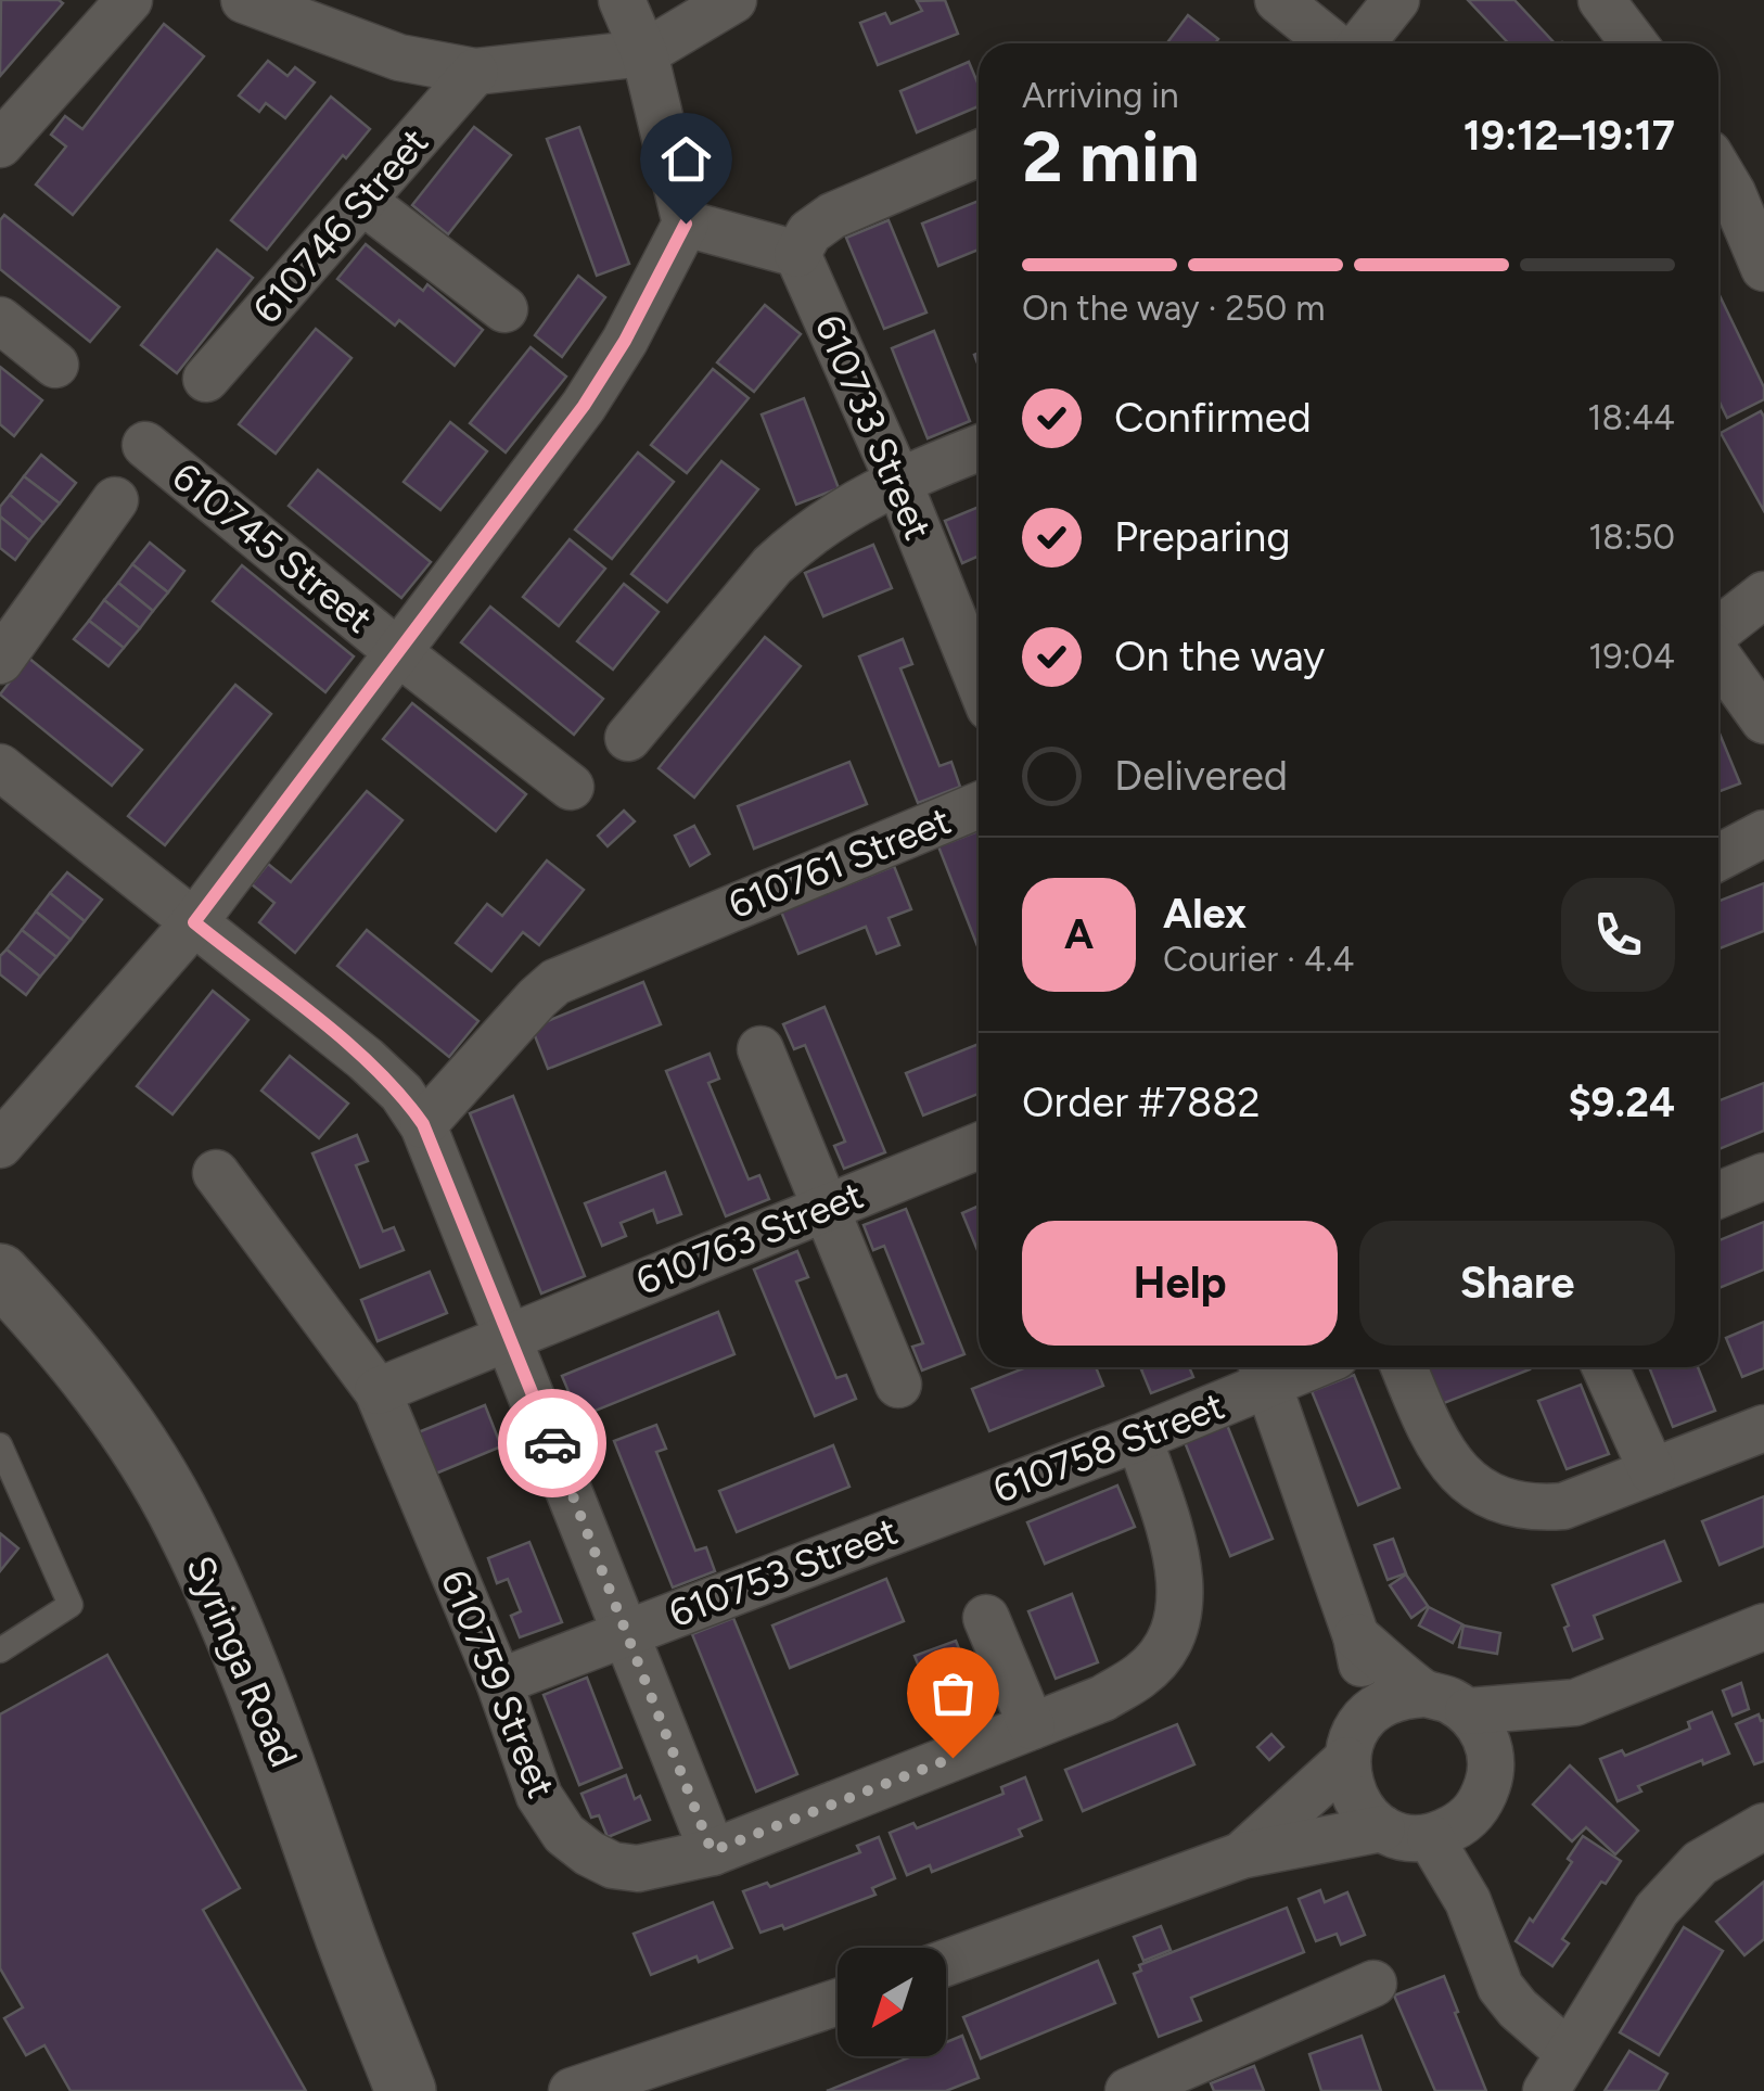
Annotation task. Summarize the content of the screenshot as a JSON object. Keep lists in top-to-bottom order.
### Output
{
  "streets": {
    "street": [
      "610746 Street",
      "610733 Street",
      "610745 Street",
      "610761 Street",
      "610763 Street",
      "610758 Street",
      "610753 Street",
      "Syringa Road",
      "610759 Street"
    ]
  },
  "crossings": [
    ["610763 Street", "610759 Street"],
    ["610758 Street", "610753 Street"],
    ["610758 Street", "610759 Street"],
    ["610753 Street", "610759 Street"]
  ],
  "north": "bottom left",
  "page": {
    "heading": ["2 min", "Arriving in", "19:12–19:17"],
    "panel": [
      "Alex",
      "Courier · 4.4",
      "Order #7882",
      "$9.24"
    ],
    "bar": "On the way · 250 m",
    "list": [
      ["Confirmed", "18:44"],
      ["Preparing", "18:50"],
      ["On the way", "19:04"],
      "Delivered"
    ],
    "round": "A",
    "buttons": ["Help", "Share"]
  }
}
